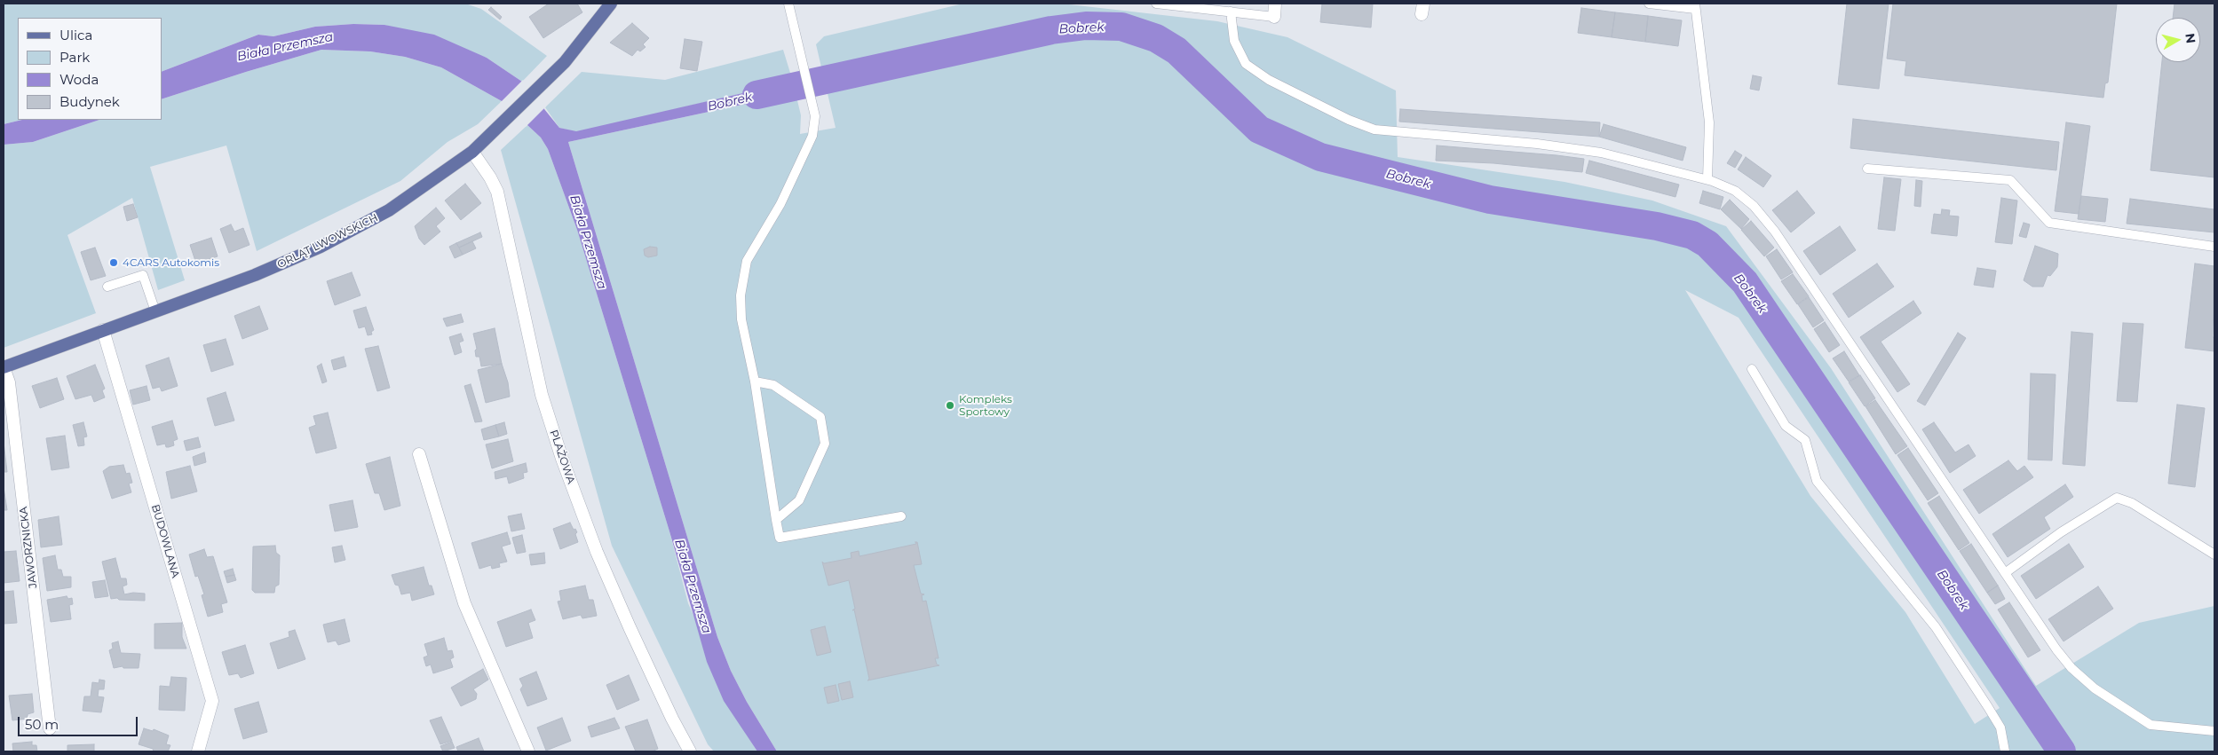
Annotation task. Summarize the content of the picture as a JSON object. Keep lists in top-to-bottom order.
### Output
{
  "streets": {
    "main road": ["ORLĄT LWOWSKICH"],
    "street": ["PLAŻOWA", "BUDOWLANA", "JAWORZNICKA"]
  },
  "crossings": [
    ["ORLĄT LWOWSKICH", "PLAŻOWA"],
    ["ORLĄT LWOWSKICH", "BUDOWLANA"],
    ["ORLĄT LWOWSKICH", "JAWORZNICKA"]
  ],
  "water": ["Bobrek", "Biała Przemsza"],
  "places": ["4CARS Autokomis", "Kompleks Sportowy"],
  "legend": [
    "Ulica",
    "Park",
    "Woda",
    "Budynek"
  ],
  "scale_bar": "50 m",
  "north": "right"
}
